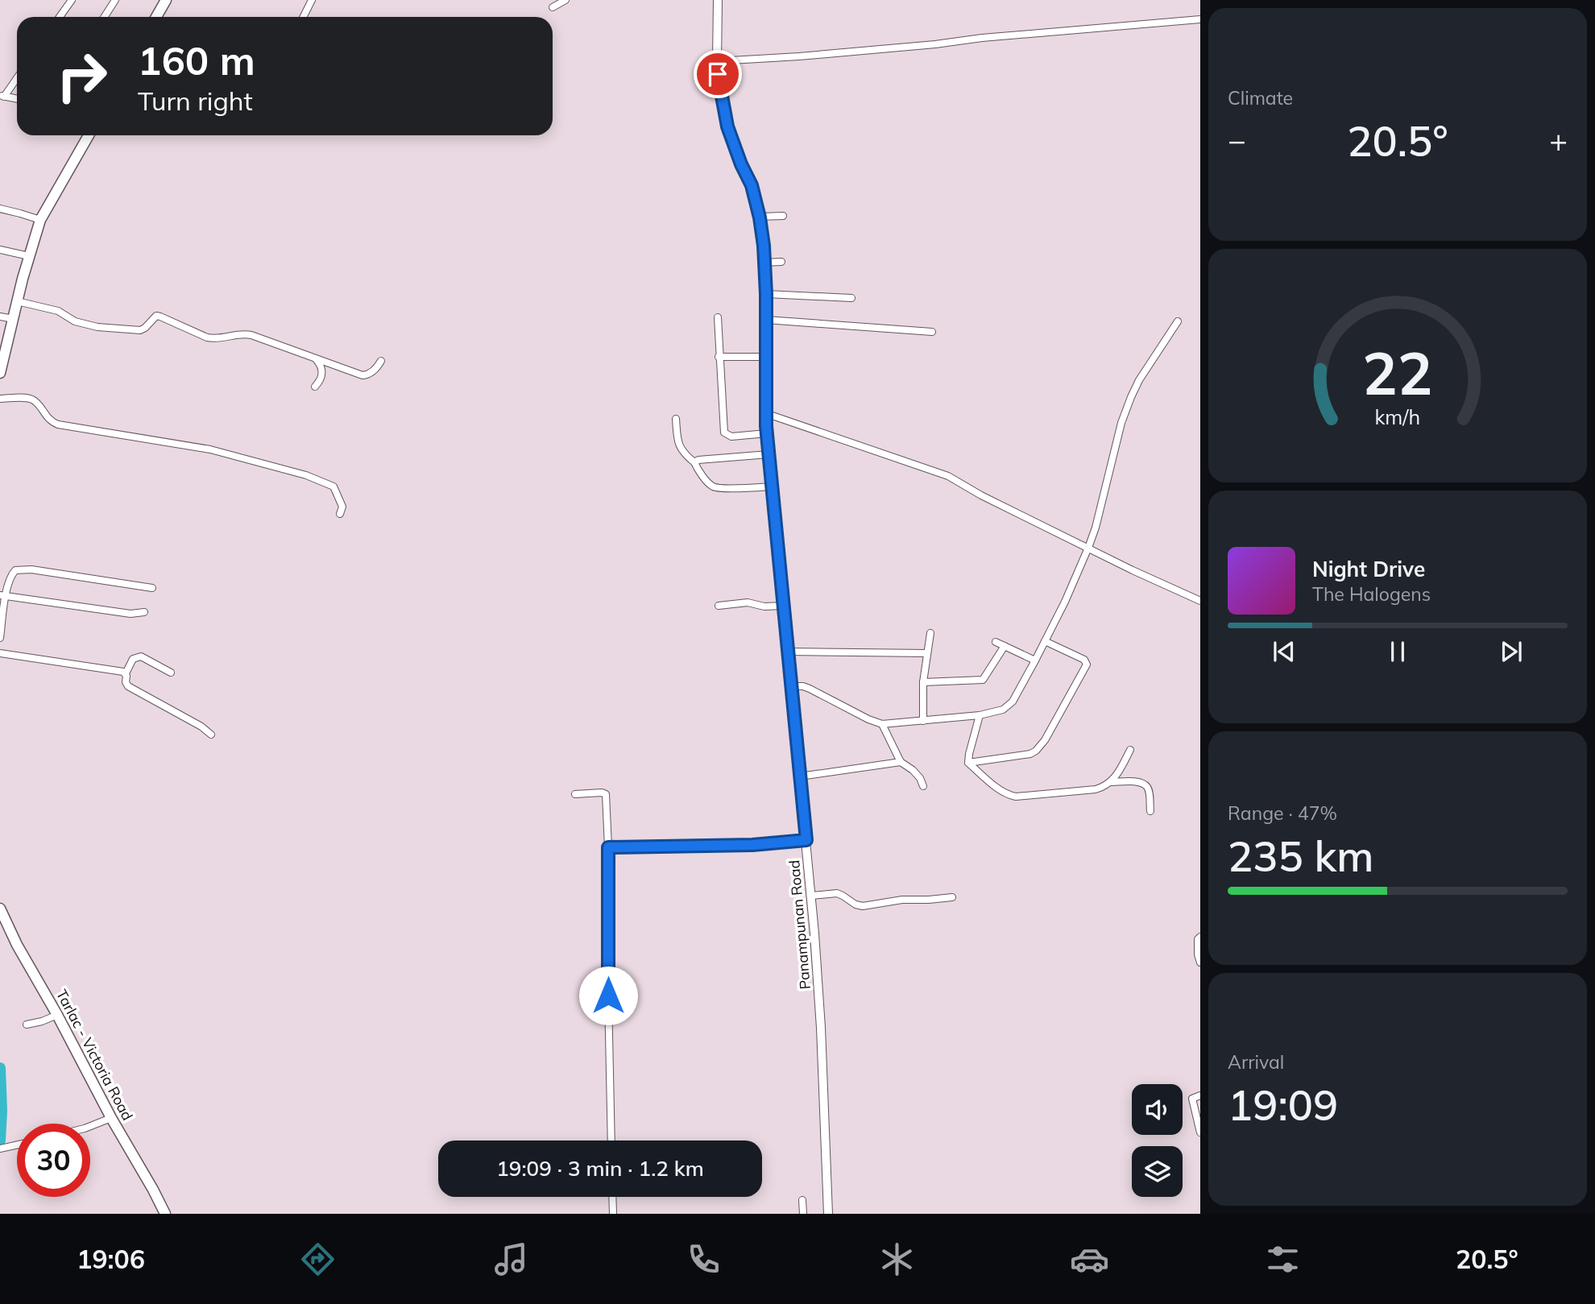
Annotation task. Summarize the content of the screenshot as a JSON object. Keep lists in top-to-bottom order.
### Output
{
  "streets": {
    "main road": ["Tarlac - Victoria Road"],
    "street": ["Panampunan Road"]
  },
  "page": {
    "tile": [
      "Climate",
      ["Range · 47%", "235 km"],
      ["Arrival", "19:09"]
    ],
    "turn": ["160 m", "Turn right"],
    "heat": ["−", "20.5°", "+"],
    "song": ["Night Drive", "The Halogens"],
    "limit": "30",
    "trip": "19:09 · 3 min · 1.2 km",
    "tabs": ["19:06", "20.5°"],
    "gauge": ["22", "km/h"]
  }
}
